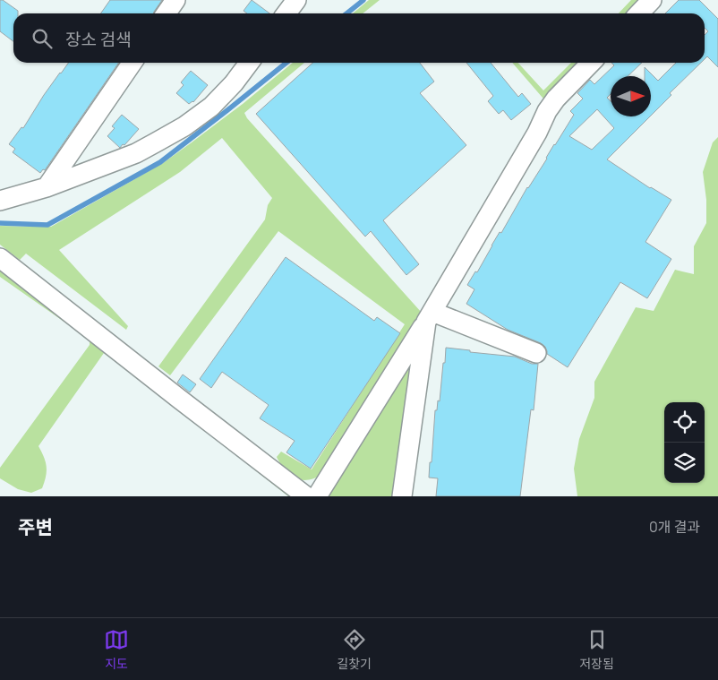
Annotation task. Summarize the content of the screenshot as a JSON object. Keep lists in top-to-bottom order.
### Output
{
  "north": "right",
  "page": {
    "search": "장소 검색",
    "heading": ["주변", "0개 결과"],
    "nav": ["지도", "길찾기", "저장됨"]
  }
}
